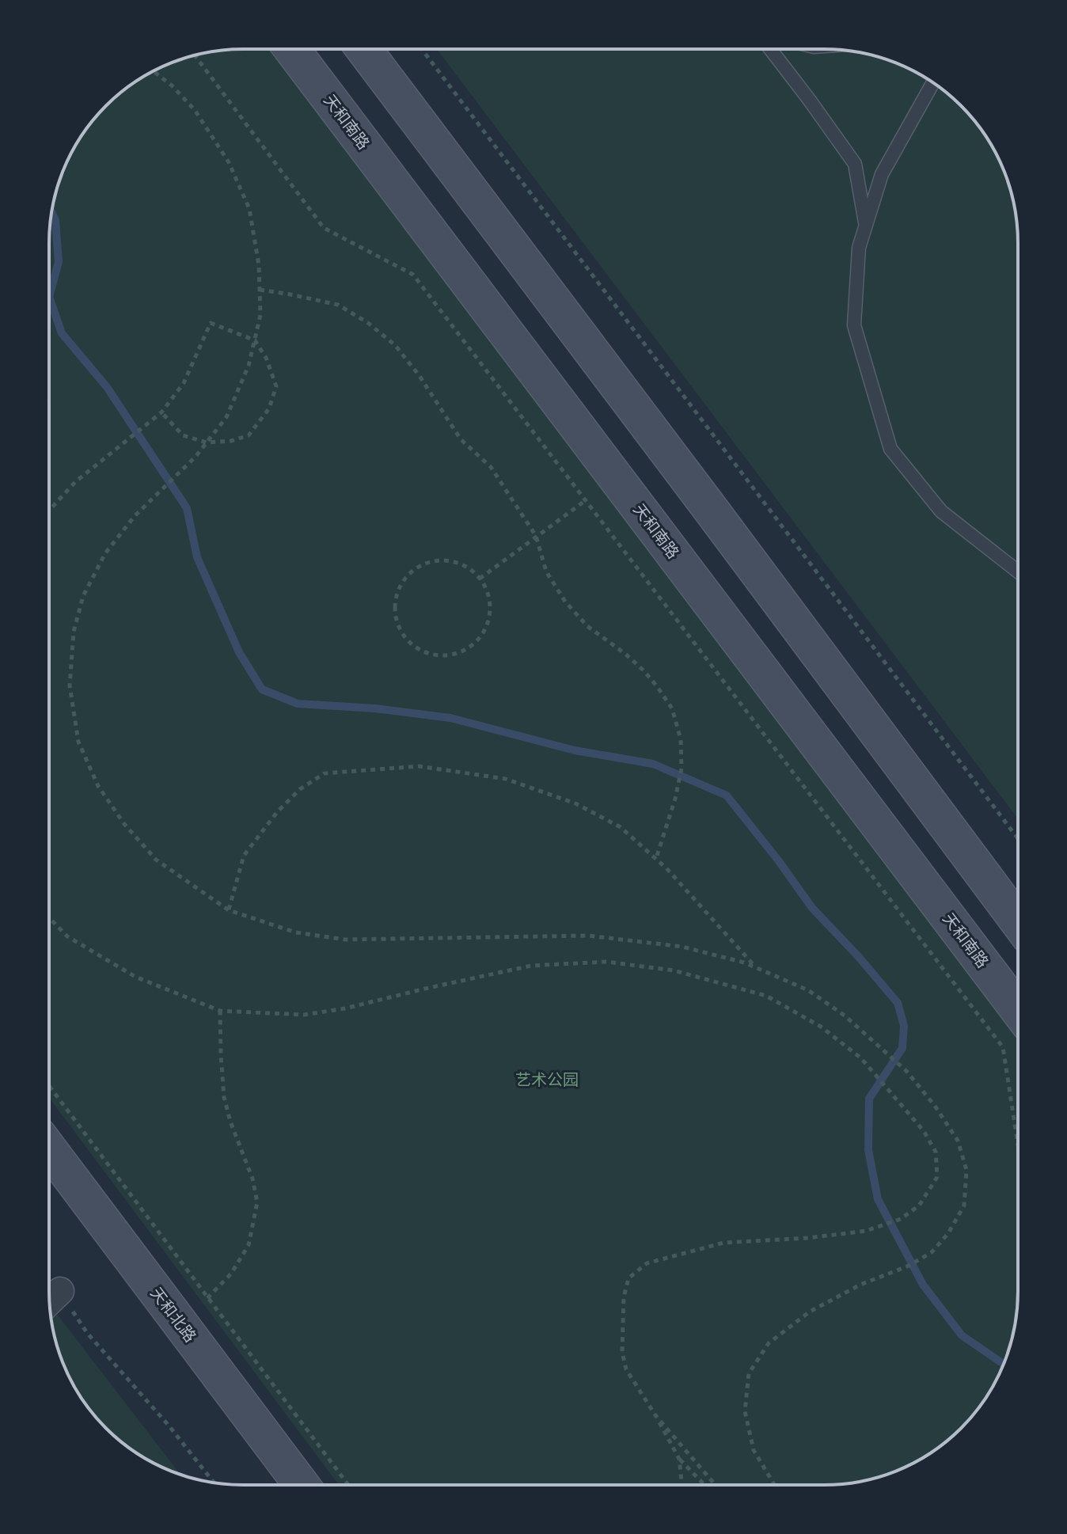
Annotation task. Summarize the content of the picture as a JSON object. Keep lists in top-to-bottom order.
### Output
{
  "streets": {
    "street": ["天和南路", "天和北路"]
  },
  "parks": ["艺术公园"]
}
